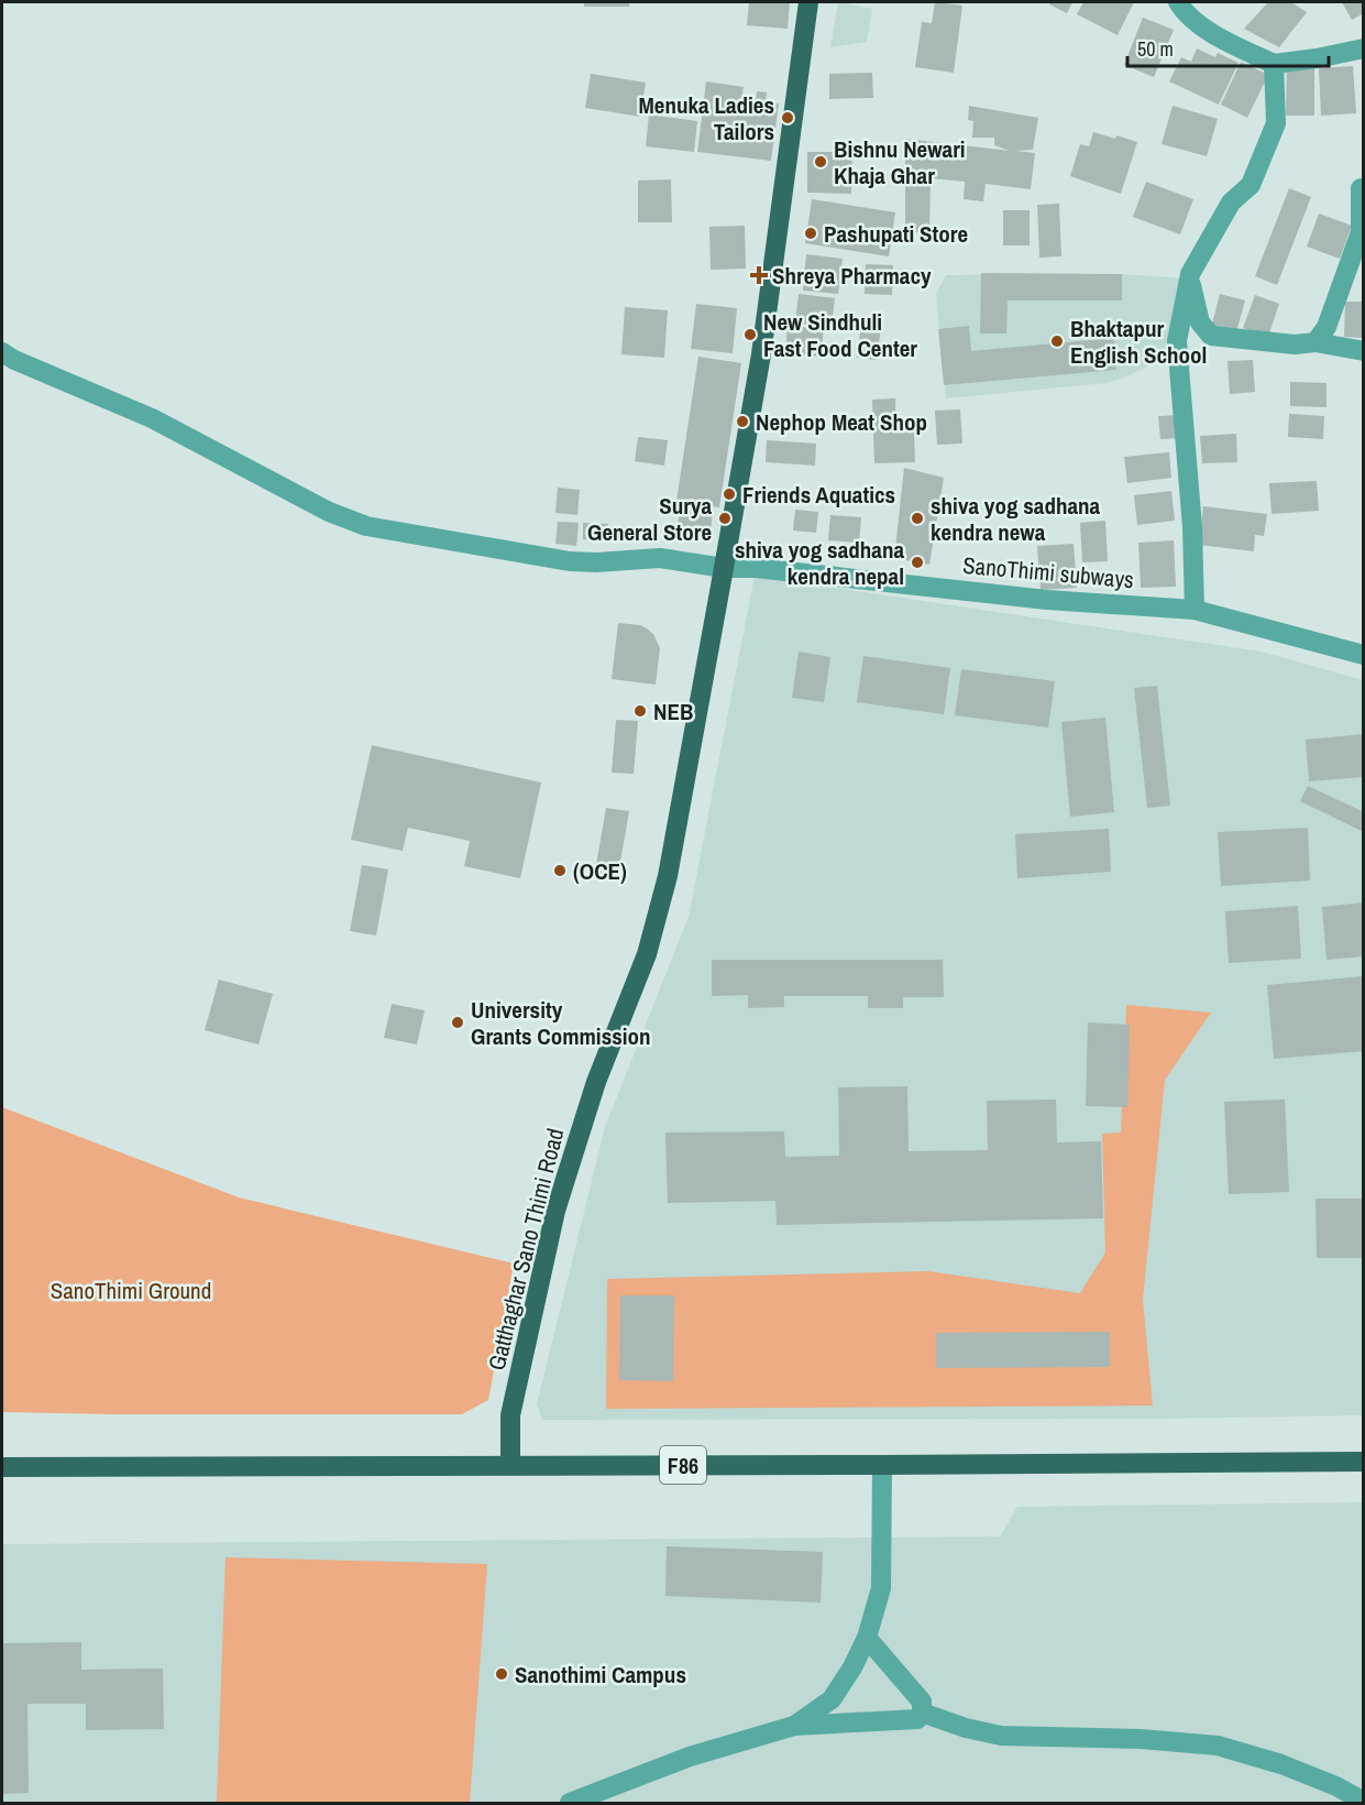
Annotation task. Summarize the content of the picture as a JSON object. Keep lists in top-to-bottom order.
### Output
{
  "streets": {
    "main road": ["Gatthaghar Sano Thimi Road", "F86"],
    "street": ["SanoThimi subways"]
  },
  "crossings": [
    ["SanoThimi subways", "Gatthaghar Sano Thimi Road"],
    ["Gatthaghar Sano Thimi Road", "F86"]
  ],
  "parks": ["SanoThimi Ground"],
  "places": {
    "other": [
      "Menuka Ladies Tailors",
      "Bishnu Newari Khaja Ghar",
      "Pashupati Store",
      "New Sindhuli Fast Food Center",
      "Bhaktapur English School",
      "Nephop Meat Shop",
      "Friends Aquatics",
      "Surya General Store",
      "shiva yog sadhana kendra newa",
      "shiva yog sadhana kendra nepal",
      "NEB",
      "(OCE)",
      "University Grants Commission",
      "Sanothimi Campus"
    ],
    "health": ["Shreya Pharmacy"]
  },
  "scale_bar": "50 m"
}
